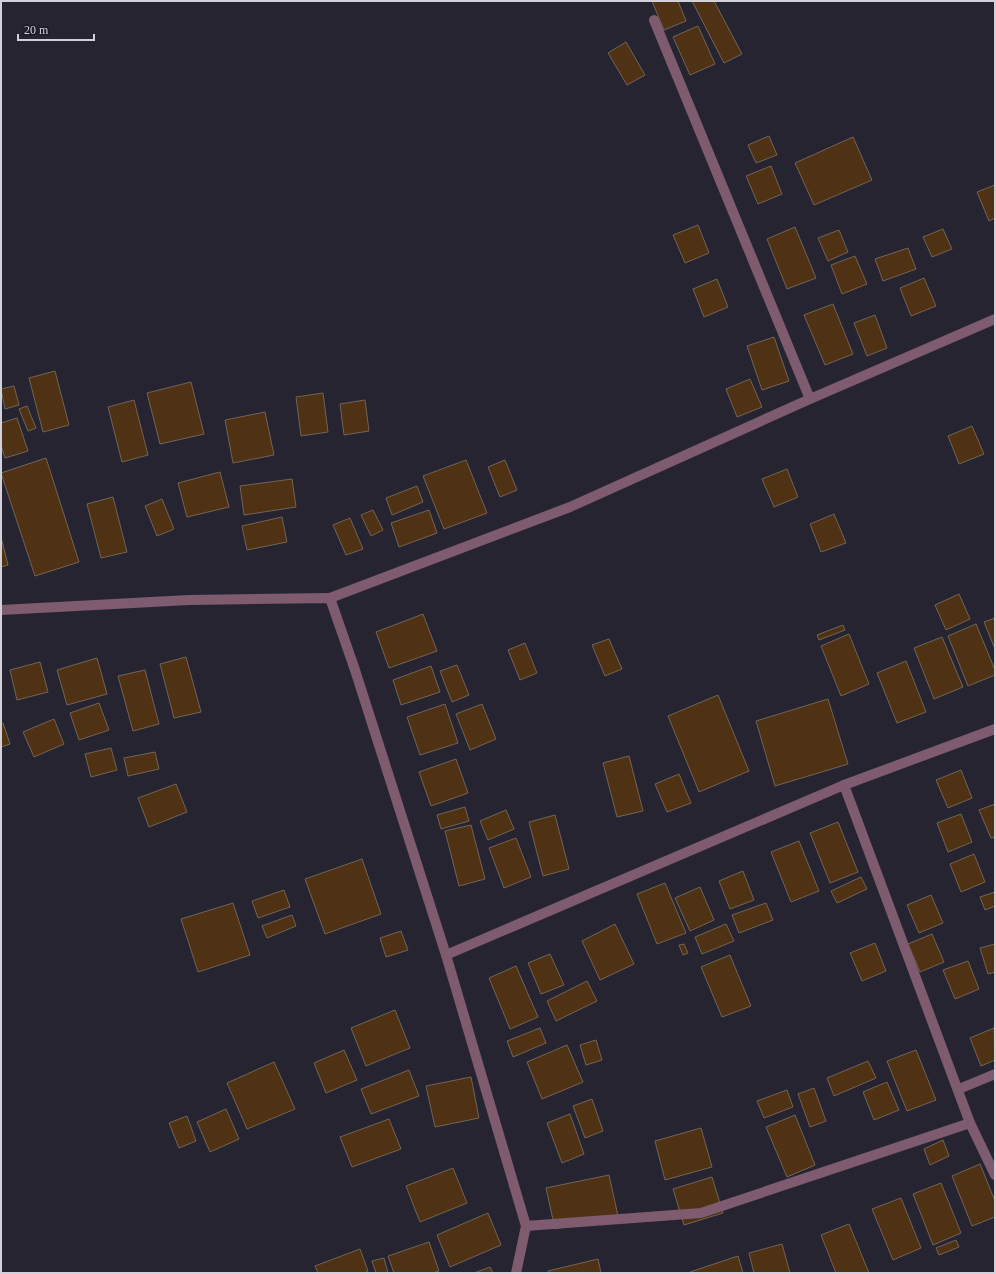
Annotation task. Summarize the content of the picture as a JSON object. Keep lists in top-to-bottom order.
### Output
{
  "scale_bar": "20 m"
}
